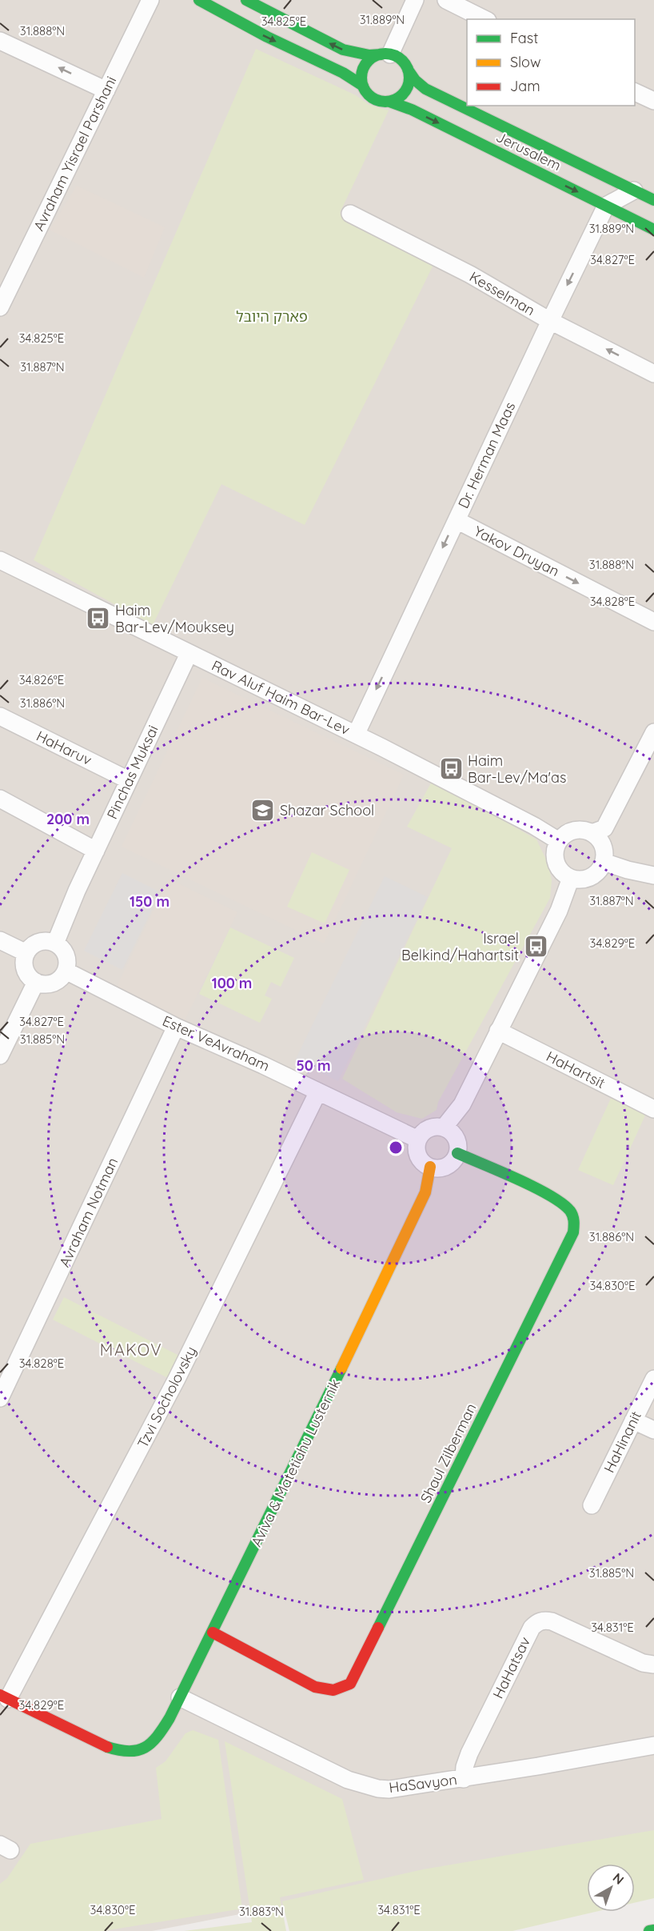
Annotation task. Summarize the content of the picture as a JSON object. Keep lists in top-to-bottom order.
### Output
{
  "streets": {
    "main road": ["Jerusalem", "Shaul Zilberman", "Aviva & Matetiahu Lusternik"],
    "street": [
      "Avraham Yisrael Parshani",
      "Kesselman",
      "Dr. Herman Maas",
      "Yakov Druyan",
      "Rav Aluf Haim Bar-Lev",
      "HaHaruv",
      "Pinchas Muksai",
      "Ester VeAvraham",
      "HaHartsit",
      "Avraham Notman",
      "Tzvi Socholovsky",
      "HaHinanit",
      "HaHatsav",
      "HaSavyon"
    ]
  },
  "crossings": [
    ["Jerusalem", "Dr. Herman Maas"],
    ["Kesselman", "Dr. Herman Maas"],
    ["Dr. Herman Maas", "Yakov Druyan"],
    ["Dr. Herman Maas", "Rav Aluf Haim Bar-Lev"],
    ["Rav Aluf Haim Bar-Lev", "Pinchas Muksai"],
    ["HaHaruv", "Pinchas Muksai"],
    ["Pinchas Muksai", "Ester VeAvraham"],
    ["Ester VeAvraham", "Avraham Notman"],
    ["Ester VeAvraham", "Tzvi Socholovsky"],
    ["Ester VeAvraham", "Shaul Zilberman"],
    ["Ester VeAvraham", "Aviva & Matetiahu Lusternik"],
    ["Tzvi Socholovsky", "Aviva & Matetiahu Lusternik"],
    ["Shaul Zilberman", "Aviva & Matetiahu Lusternik"],
    ["Aviva & Matetiahu Lusternik", "HaSavyon"],
    ["HaHatsav", "HaSavyon"]
  ],
  "one_way": ["Dr. Herman Maas", "Yakov Druyan"],
  "districts": ["MAKOV"],
  "parks": ["פארק היובל"],
  "places": {
    "bus stop": ["Haim Bar-Lev/Mouksey", "Haim Bar-Lev/Ma'as", "Israel Belkind/Hahartsit"],
    "school or university": ["Shazar School"]
  },
  "legend": ["Fast", "Slow", "Jam"],
  "north": "top right",
  "coordinates": [
    "31.889°N",
    "34.825°E",
    "31.888°N",
    "34.827°E",
    "31.887°N",
    "34.828°E",
    "34.826°E",
    "31.886°N",
    "34.829°E",
    "31.885°N",
    "34.830°E",
    "34.831°E",
    "31.883°N"
  ],
  "rings": [
    "200 m",
    "150 m",
    "100 m",
    "50 m"
  ]
}
